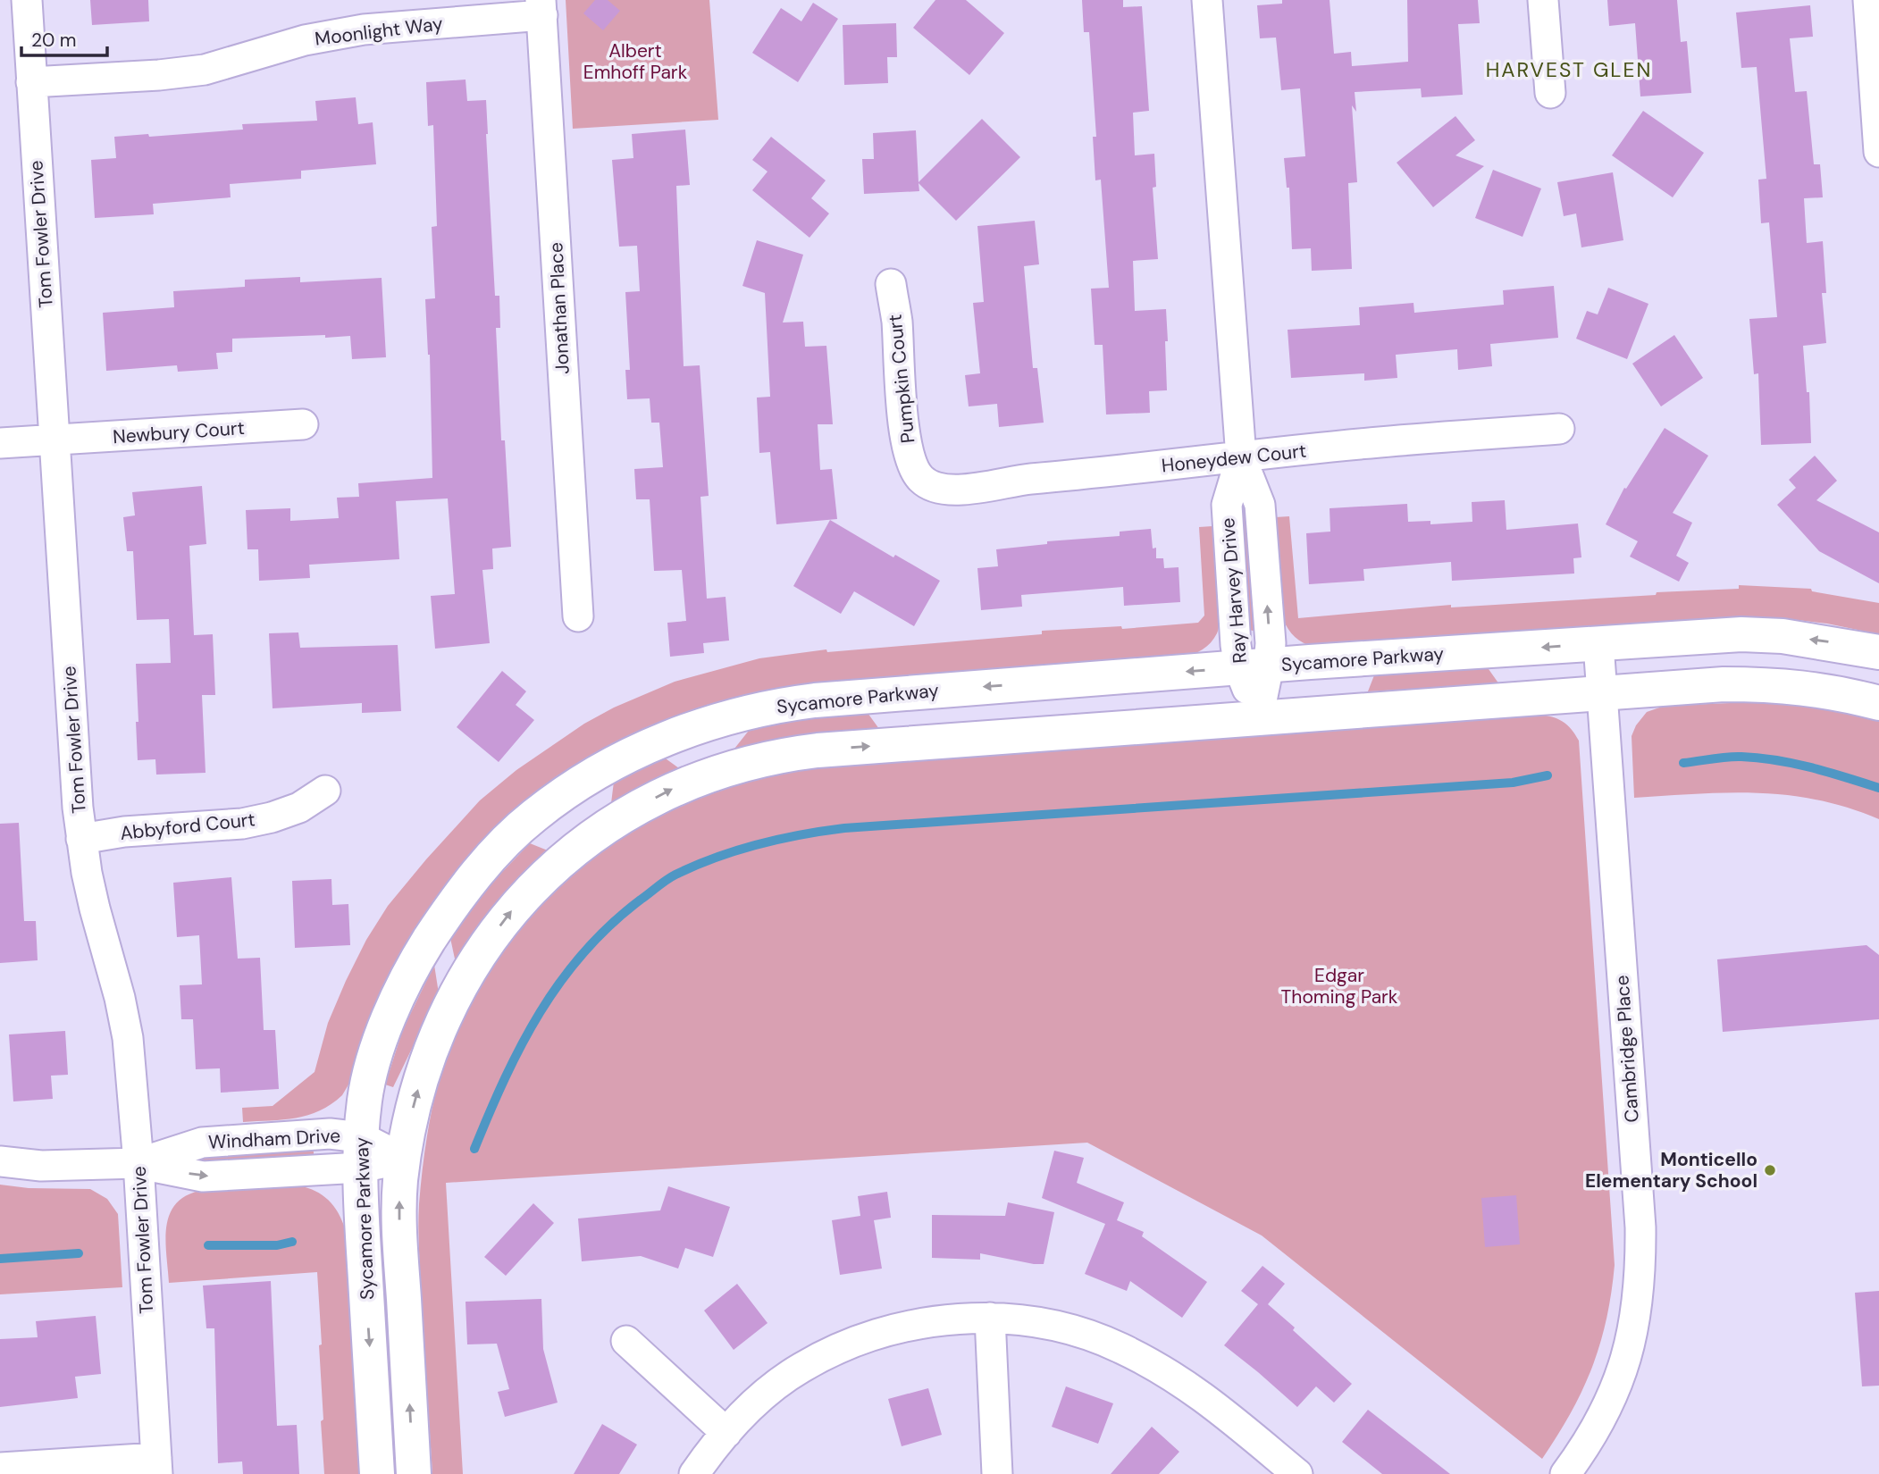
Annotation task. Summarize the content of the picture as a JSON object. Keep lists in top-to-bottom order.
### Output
{
  "streets": {
    "main road": ["Sycamore Parkway"],
    "street": [
      "Moonlight Way",
      "Tom Fowler Drive",
      "Jonathan Place",
      "Pumpkin Court",
      "Newbury Court",
      "Honeydew Court",
      "Ray Harvey Drive",
      "Abbyford Court",
      "Cambridge Place",
      "Windham Drive"
    ]
  },
  "crossings": [
    ["Moonlight Way", "Tom Fowler Drive"],
    ["Moonlight Way", "Jonathan Place"],
    ["Tom Fowler Drive", "Newbury Court"],
    ["Tom Fowler Drive", "Abbyford Court"],
    ["Tom Fowler Drive", "Windham Drive"],
    ["Pumpkin Court", "Honeydew Court"],
    ["Honeydew Court", "Ray Harvey Drive"],
    ["Ray Harvey Drive", "Sycamore Parkway"],
    ["Sycamore Parkway", "Cambridge Place"],
    ["Sycamore Parkway", "Windham Drive"]
  ],
  "districts": ["HARVEST GLEN"],
  "parks": ["Albert Emhoff Park", "Edgar Thoming Park"],
  "places": ["Monticello Elementary School"],
  "scale_bar": "20 m"
}
